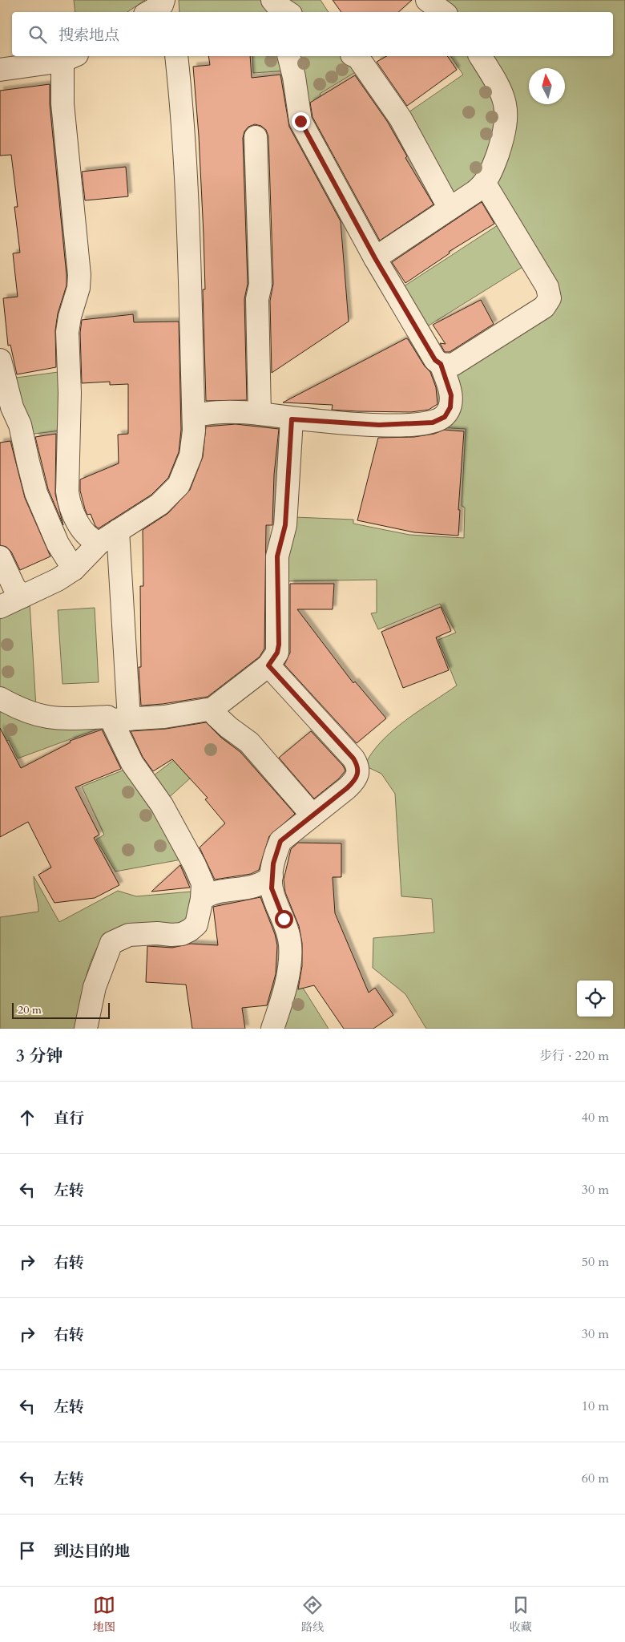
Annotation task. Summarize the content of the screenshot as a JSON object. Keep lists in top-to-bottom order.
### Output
{
  "scale_bar": "20 m",
  "north": "top",
  "page": {
    "search": "搜索地点",
    "scale": "20 m",
    "heading": ["3 分钟", "步行 · 220 m"],
    "list": [
      ["直行", "40 m"],
      ["左转", "30 m"],
      ["右转", "50 m"],
      ["右转", "30 m"],
      ["左转", "10 m"],
      ["左转", "60 m"],
      "到达目的地"
    ],
    "nav": ["地图", "路线", "收藏"]
  }
}
